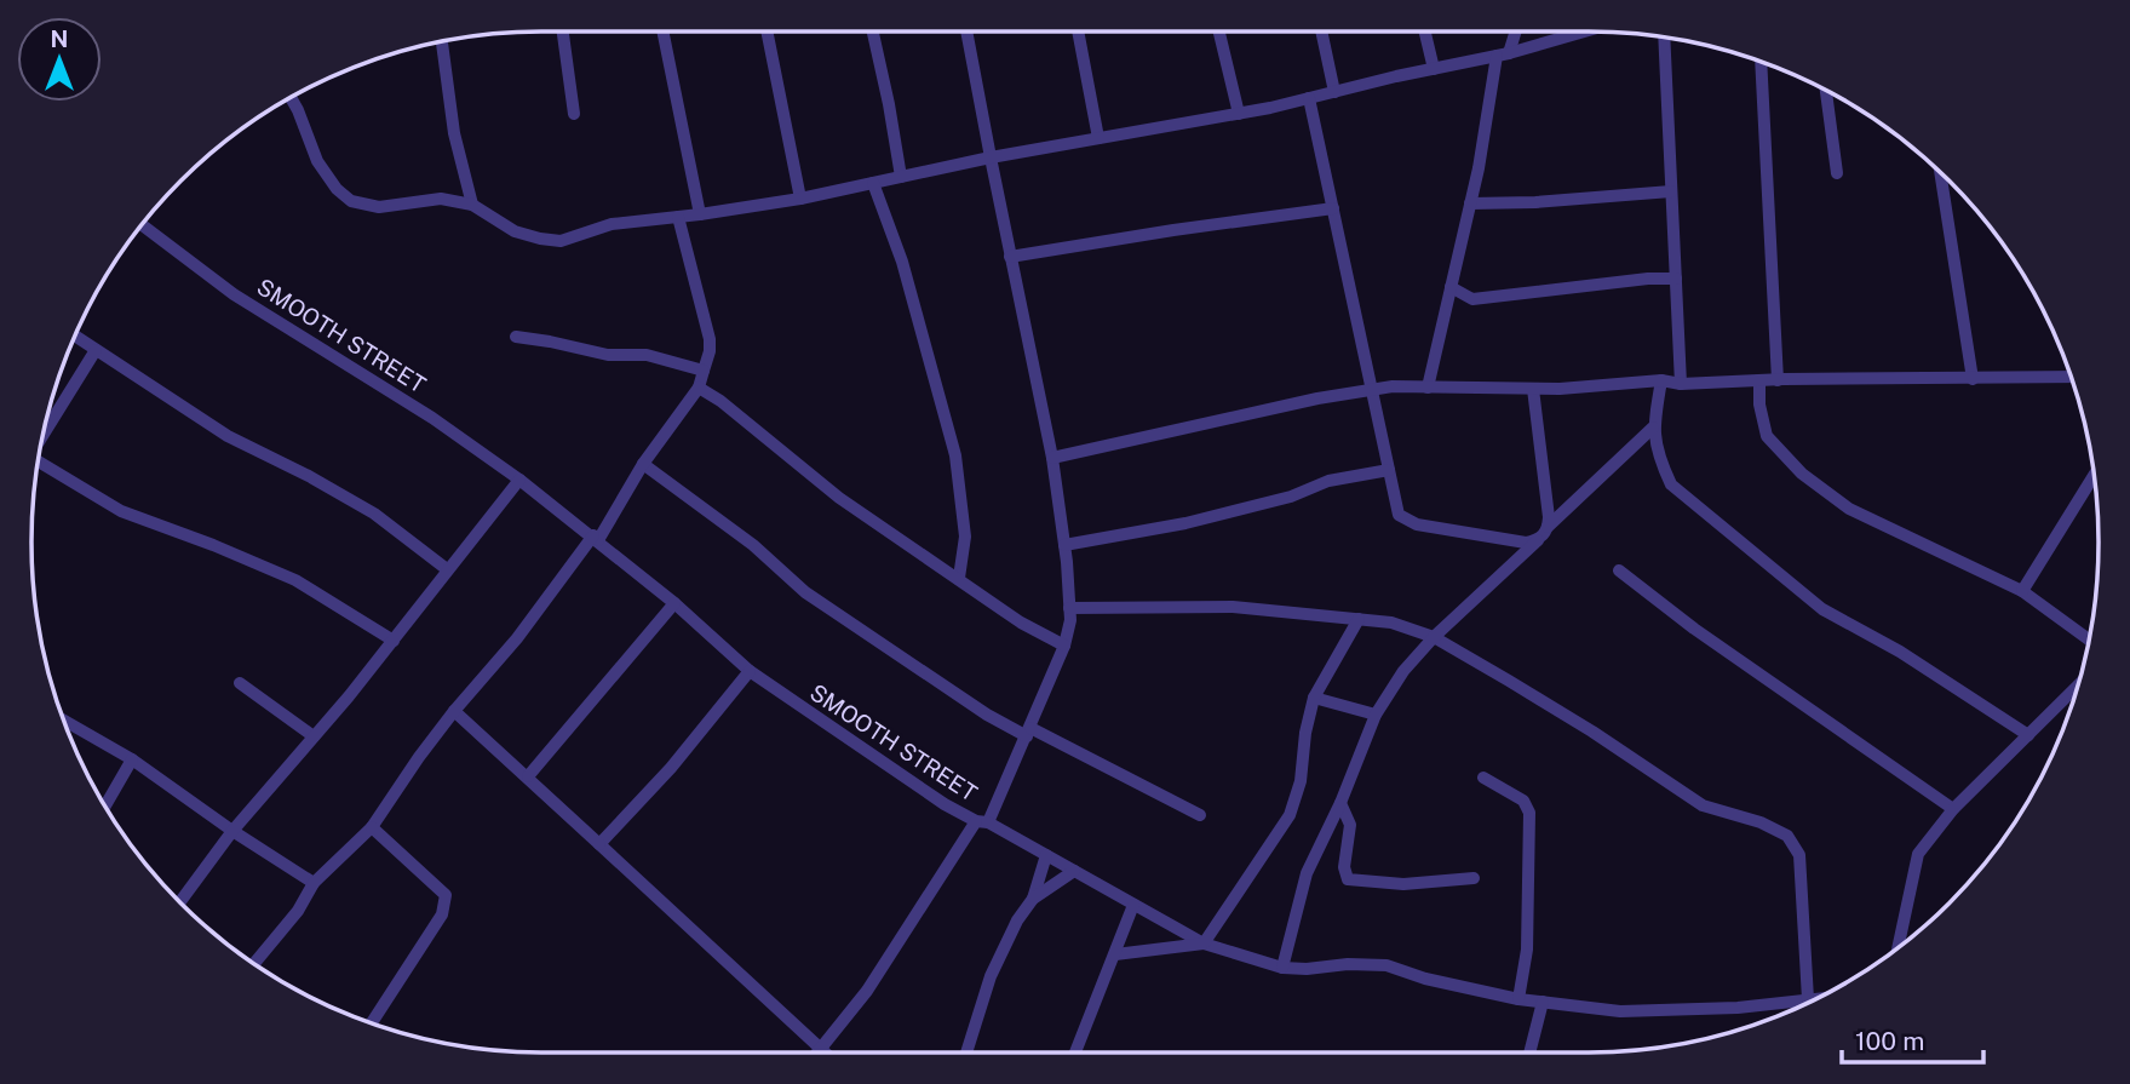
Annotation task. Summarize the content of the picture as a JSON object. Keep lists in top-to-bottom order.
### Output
{
  "streets": {
    "street": ["SMOOTH STREET"]
  },
  "scale_bar": "100 m",
  "north": "top"
}
